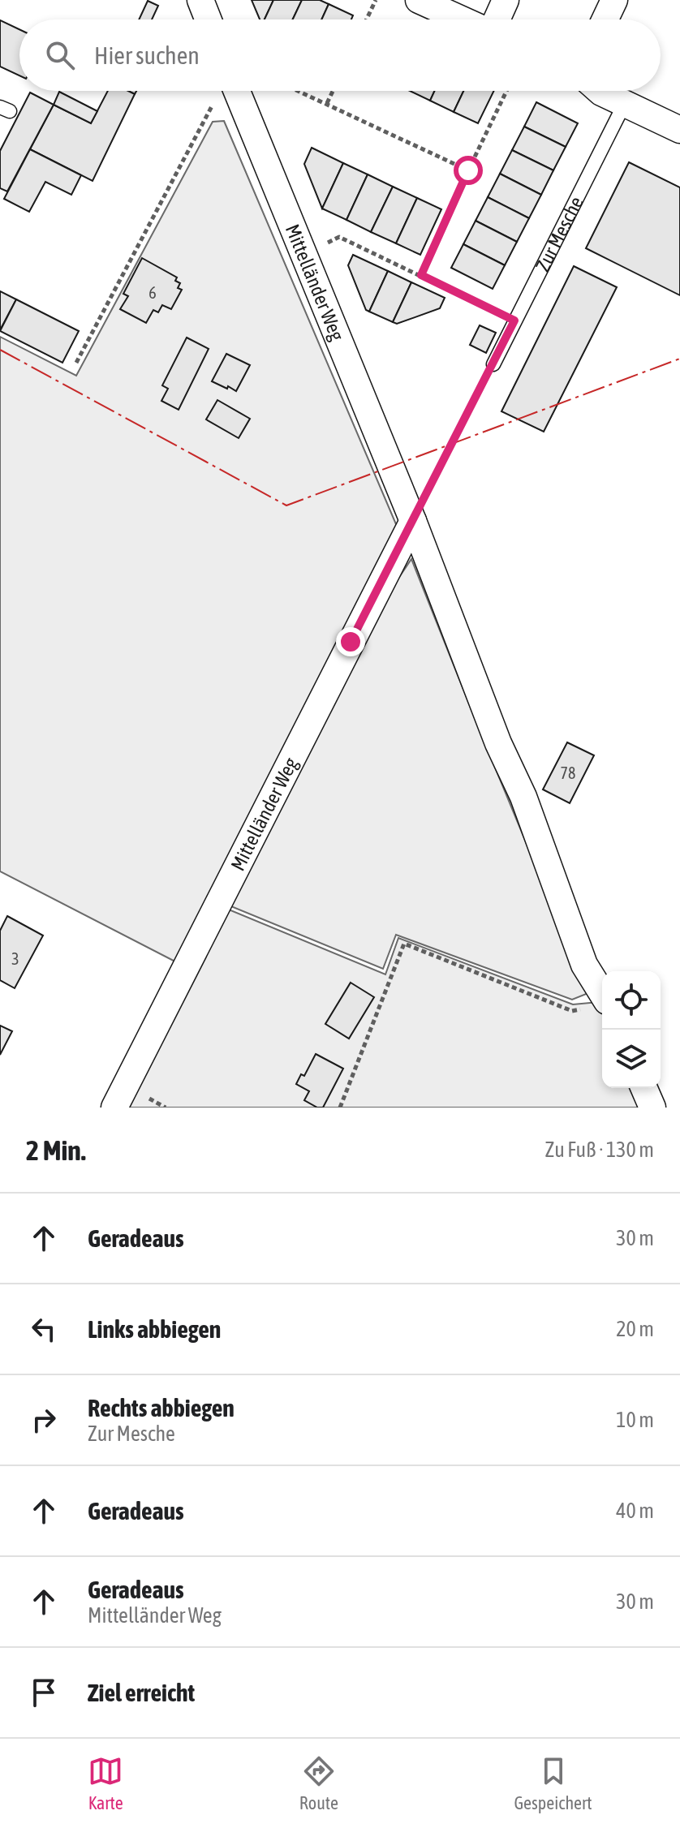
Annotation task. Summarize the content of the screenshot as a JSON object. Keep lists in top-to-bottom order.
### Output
{
  "streets": {
    "street": ["Mittelländer Weg"],
    "lane": ["Zur Mesche"]
  },
  "house_numbers": ["6", "78", "3"],
  "page": {
    "search": "Hier suchen",
    "heading": ["2 Min.", "Zu Fuß · 130 m"],
    "list": [
      ["Geradeaus", "30 m"],
      ["Links abbiegen", "20 m"],
      ["Rechts abbiegen", "Zur Mesche", "10 m"],
      ["Geradeaus", "40 m"],
      ["Geradeaus", "Mittelländer Weg", "30 m"],
      "Ziel erreicht"
    ],
    "nav": ["Karte", "Route", "Gespeichert"]
  }
}
